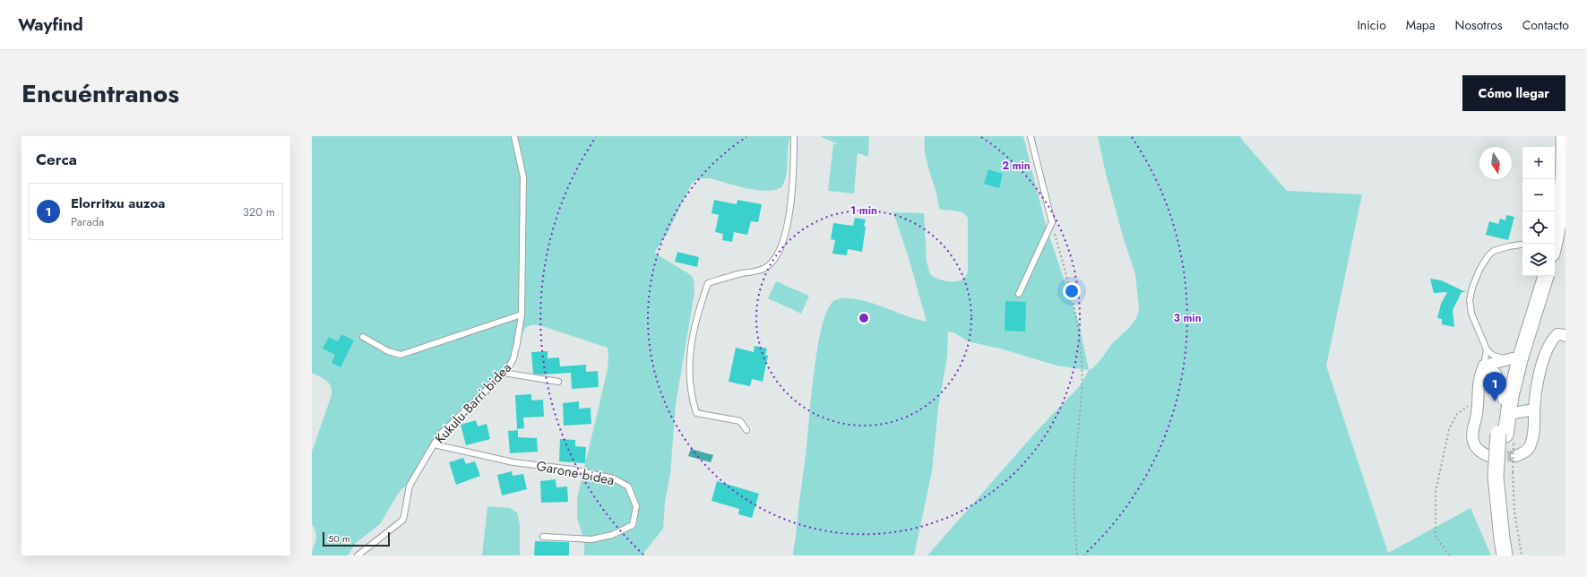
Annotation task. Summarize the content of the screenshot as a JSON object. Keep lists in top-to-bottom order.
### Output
{
  "streets": {
    "lane": ["Kukulu Barri bidea", "Garone bidea"]
  },
  "crossings": [
    ["Kukulu Barri bidea", "Garone bidea"]
  ],
  "scale_bar": "50 m",
  "north": "bottom",
  "page": {
    "header": "Wayfind",
    "nav": [
      "Inicio",
      "Mapa",
      "Nosotros",
      "Contacto"
    ],
    "title": "Encuéntranos",
    "buttons": "Cómo llegar",
    "heading": "Cerca",
    "map_buttons": ["+", "−"],
    "list": [
      {
        "mark": "1",
        "name": "Elorritxu auzoa",
        "note": "Parada",
        "value": "320 m"
      }
    ],
    "pins": "1",
    "scale": "50 m"
  },
  "rings": ["2 min", "1 min", "3 min"]
}
